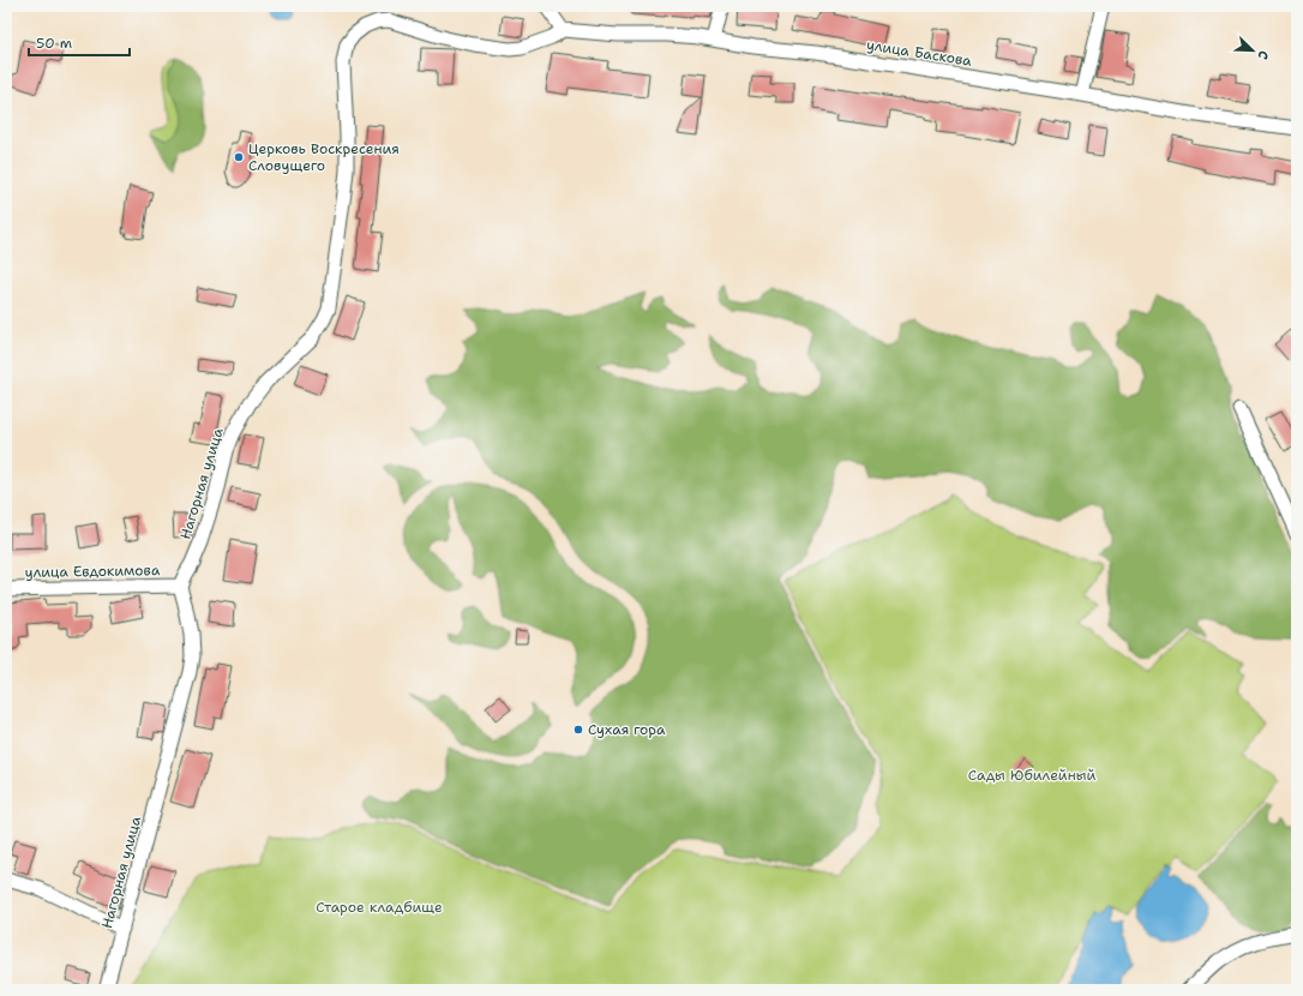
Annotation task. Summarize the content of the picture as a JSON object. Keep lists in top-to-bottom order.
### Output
{
  "streets": {
    "street": ["улица Баскова", "Нагорная улица", "улица Евдокимова"]
  },
  "crossings": [
    ["улица Баскова", "Нагорная улица"],
    ["Нагорная улица", "улица Евдокимова"]
  ],
  "parks": ["Сады Юбилейный", "Старое кладбище"],
  "places": ["Церковь Воскресения Словущего", "Сухая гора"],
  "scale_bar": "50 m",
  "north": "bottom right"
}
